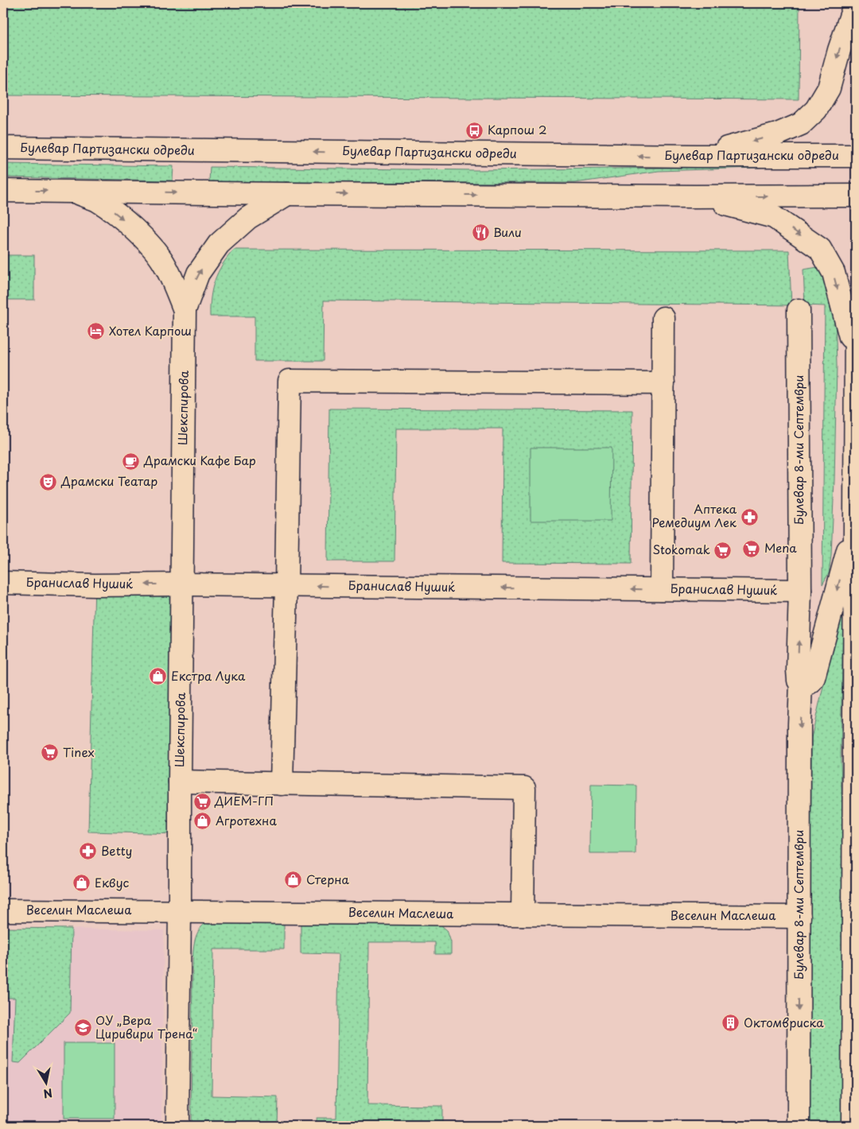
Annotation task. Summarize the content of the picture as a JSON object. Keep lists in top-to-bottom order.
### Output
{
  "streets": {
    "street": [
      "Булевар Партизански одреди",
      "Шекспирова",
      "Булевар 8-ми Септември",
      "Бранислав Нушиќ",
      "Веселин Маслеша"
    ]
  },
  "crossings": [
    ["Шекспирова", "Бранислав Нушиќ"],
    ["Шекспирова", "Веселин Маслеша"],
    ["Булевар 8-ми Септември", "Бранислав Нушиќ"],
    ["Булевар 8-ми Септември", "Веселин Маслеша"]
  ],
  "one_way": ["Бранислав Нушиќ"],
  "places": {
    "bus stop": ["Карпош 2"],
    "restaurant": ["Вили"],
    "hotel": ["Хотел Карпош"],
    "cafe": ["Драмски Кафе Бар"],
    "theatre": ["Драмски Театар"],
    "pharmacy": ["Аптека Ремедиум Лек", "Betty"],
    "supermarket": [
      "Mena",
      "Stokomak",
      "Tinex",
      "ДИЕМ-ГП"
    ],
    "shop": [
      "Екстра Лука",
      "Агротехна",
      "Стерна",
      "Еквус"
    ],
    "building": ["Октомвриска"],
    "school or university": ["ОУ „Вера Циривири Трена“"]
  },
  "north": "bottom"
}
